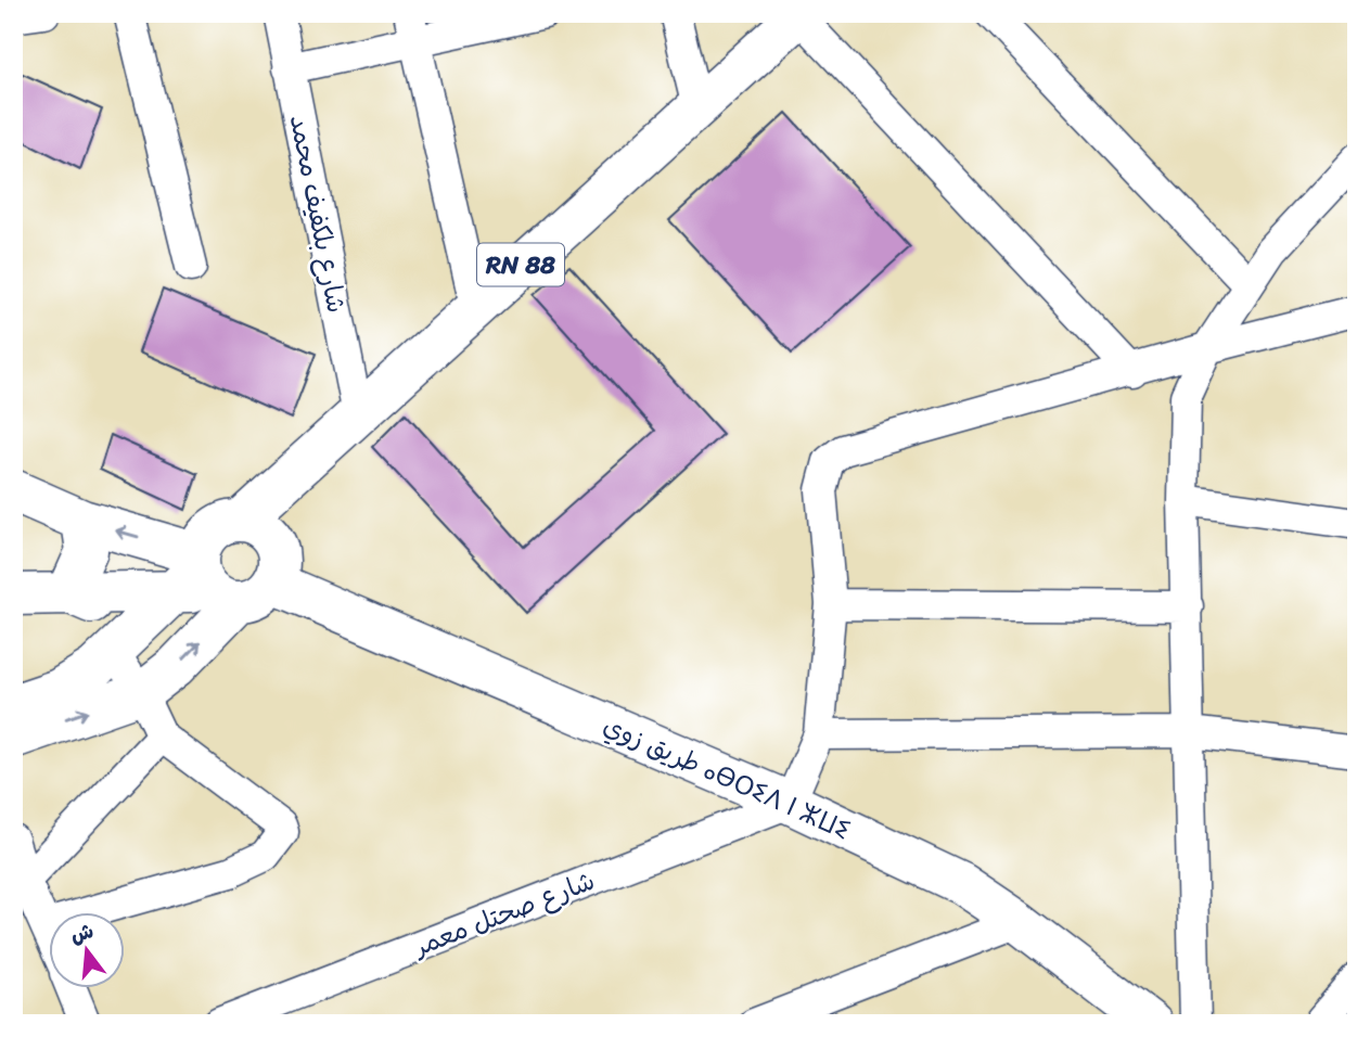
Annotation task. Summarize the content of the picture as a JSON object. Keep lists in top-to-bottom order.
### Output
{
  "streets": {
    "main road": ["RN 88", "طريق زوي ⴰⴱⵔⵉⴷ ⵏ ⵣⵡⵉ"],
    "street": ["شارع بلكفيف محمد", "شارع صحتل معمر"]
  },
  "crossings": [
    ["شارع بلكفيف محمد", "RN 88"],
    ["طريق زوي ⴰⴱⵔⵉⴷ ⵏ ⵣⵡⵉ", "شارع صحتل معمر"]
  ],
  "north": "top"
}
